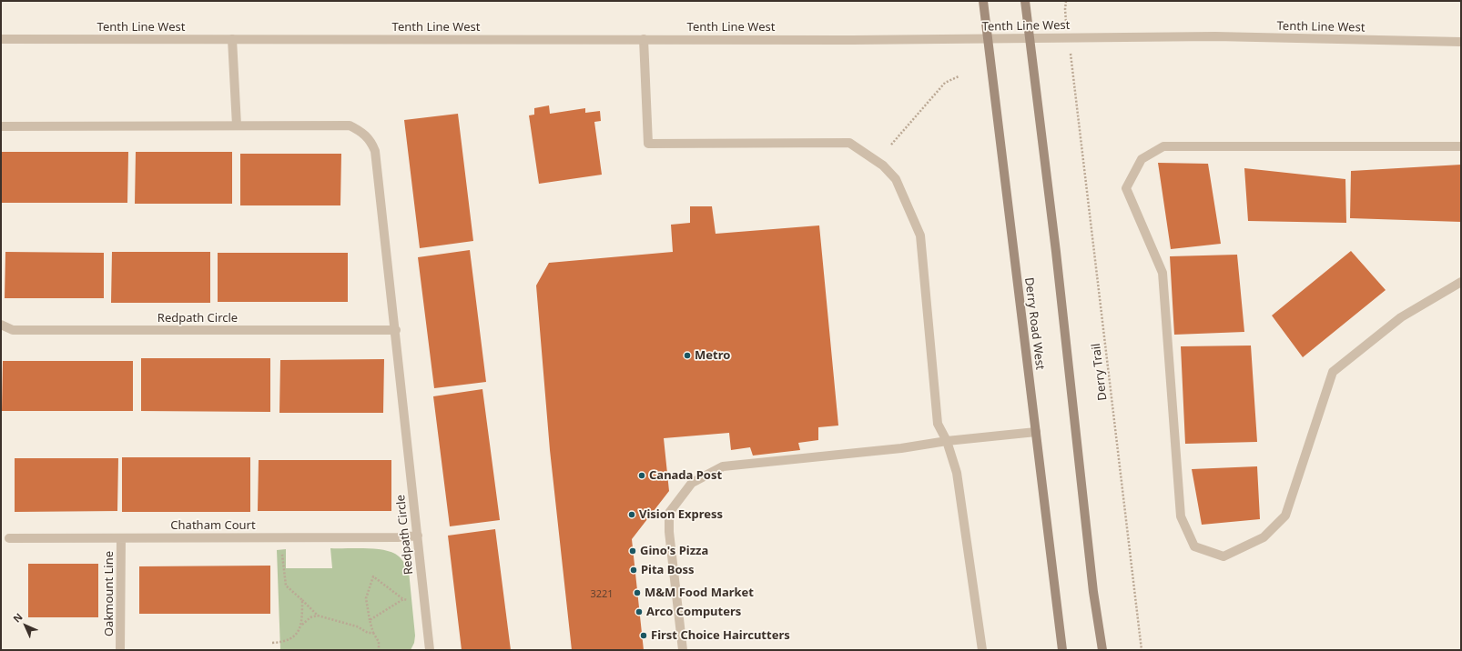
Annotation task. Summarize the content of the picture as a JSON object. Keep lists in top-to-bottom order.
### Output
{
  "streets": {
    "main road": ["Derry Road West"],
    "street": [
      "Tenth Line West",
      "Redpath Circle",
      "Chatham Court",
      "Oakmount Line"
    ],
    "path": ["Derry Trail"]
  },
  "crossings": [
    ["Tenth Line West", "Derry Road West"],
    ["Redpath Circle", "Chatham Court"],
    ["Chatham Court", "Oakmount Line"]
  ],
  "places": [
    "Metro",
    "Canada Post",
    "Vision Express",
    "Gino's Pizza",
    "Pita Boss",
    "M&M Food Market",
    "Arco Computers",
    "First Choice Haircutters"
  ],
  "house_numbers": ["3221"],
  "north": "top left"
}
